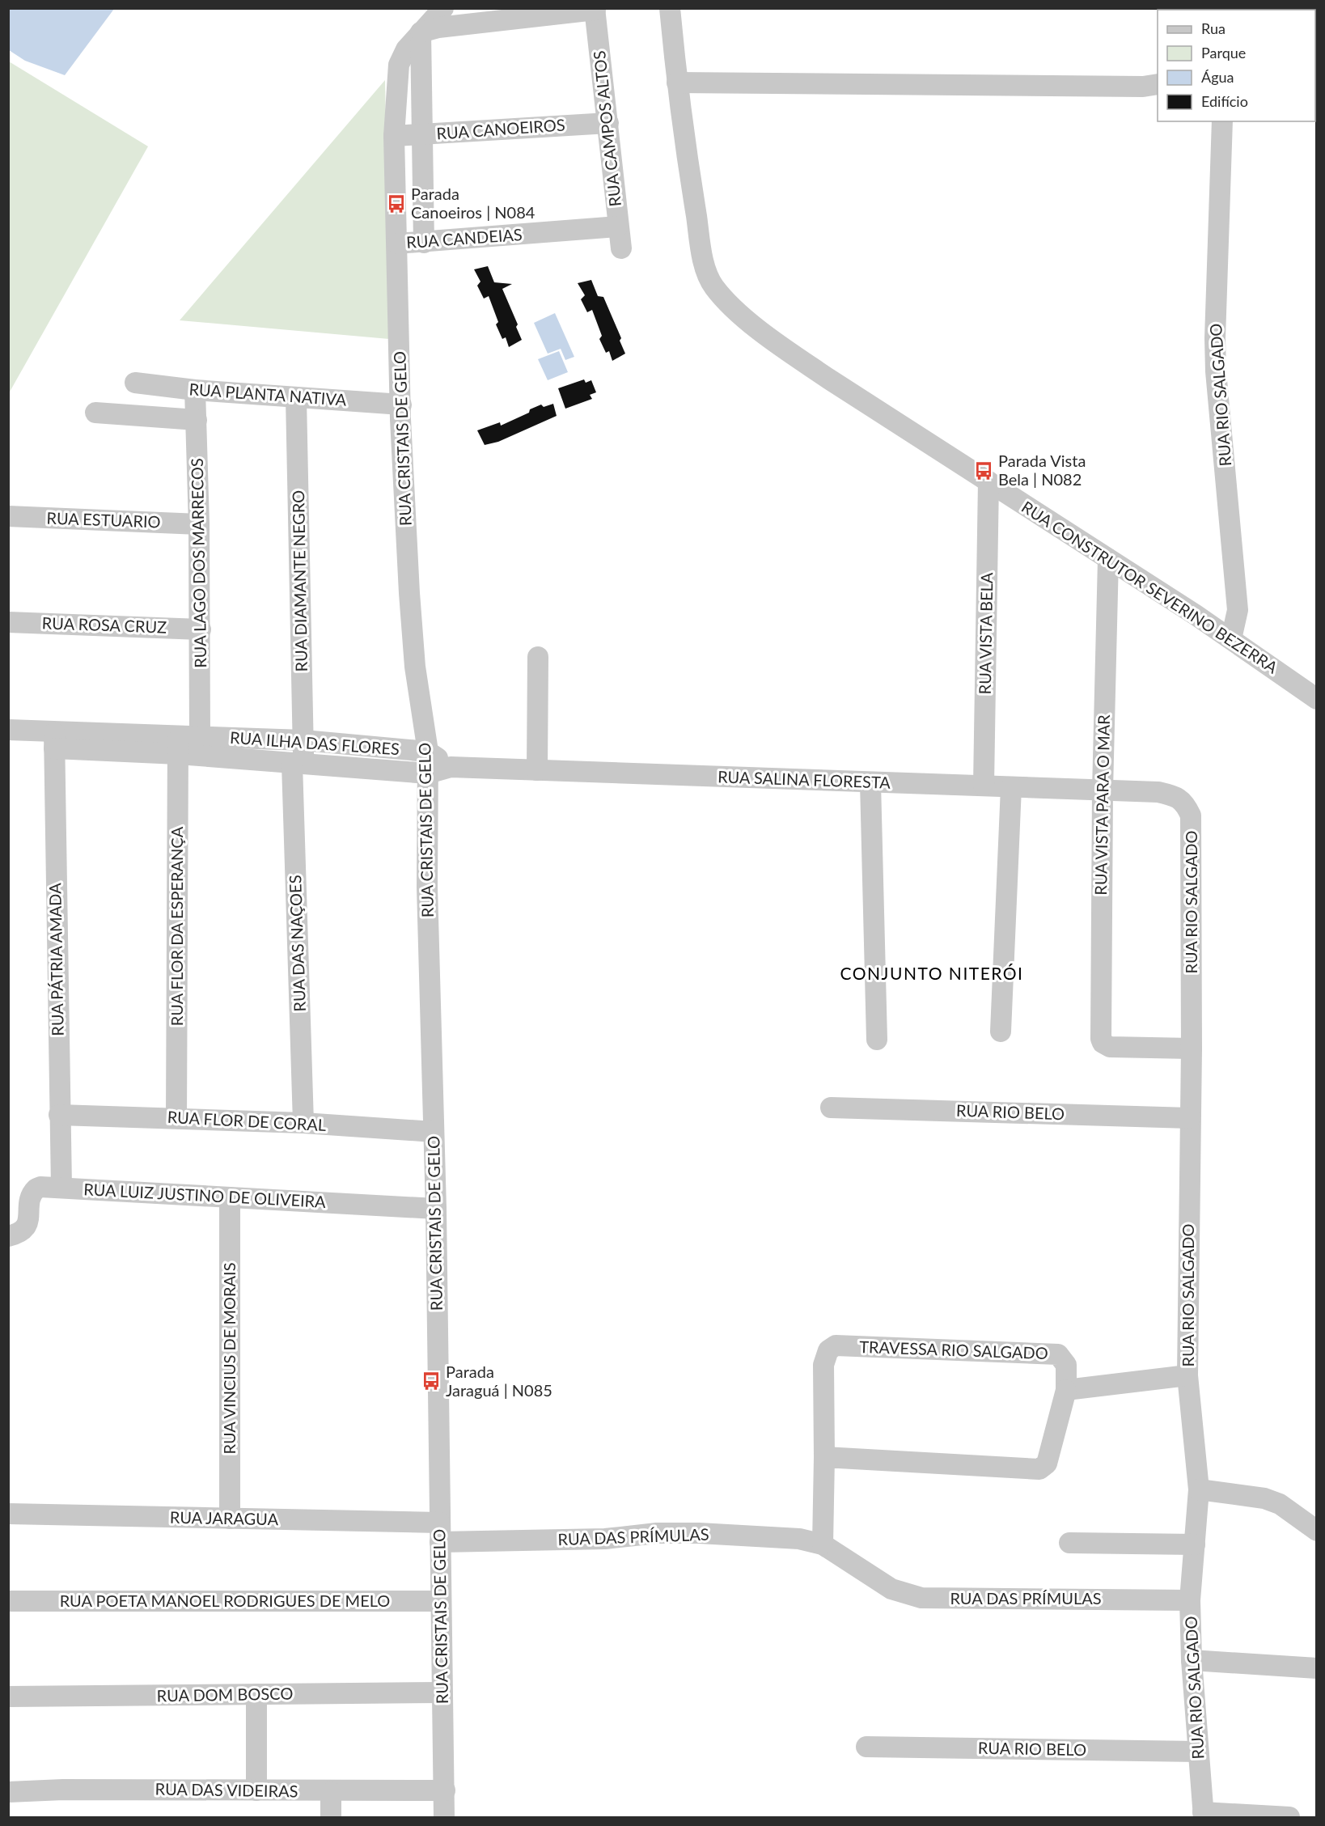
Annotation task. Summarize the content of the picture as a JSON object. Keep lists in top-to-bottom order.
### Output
{
  "streets": {
    "street": [
      "RUA CAMPOS ALTOS",
      "RUA CANOEIROS",
      "RUA CANDEIAS",
      "RUA PLANTA NATIVA",
      "RUA RIO SALGADO",
      "RUA CRISTAIS DE GELO",
      "RUA ESTUARIO",
      "RUA LAGO DOS MARRECOS",
      "RUA DIAMANTE NEGRO",
      "RUA CONSTRUTOR SEVERINO BEZERRA",
      "RUA ROSA CRUZ",
      "RUA VISTA BELA",
      "RUA ILHA DAS FLORES",
      "RUA SALINA FLORESTA",
      "RUA VISTA PARA O MAR",
      "RUA FLOR DA ESPERANÇA",
      "RUA DAS NAÇOES",
      "RUA PÁTRIA AMADA",
      "RUA RIO BELO",
      "RUA FLOR DE CORAL",
      "RUA LUIZ JUSTINO DE OLIVEIRA",
      "TRAVESSA RIO SALGADO",
      "RUA VINCIUS DE MORAIS",
      "RUA JARAGUA",
      "RUA DAS PRÍMULAS",
      "RUA POETA MANOEL RODRIGUES DE MELO",
      "RUA DOM BOSCO",
      "RUA DAS VIDEIRAS"
    ]
  },
  "crossings": [
    ["RUA CAMPOS ALTOS", "RUA CANOEIROS"],
    ["RUA CAMPOS ALTOS", "RUA CANDEIAS"],
    ["RUA CANOEIROS", "RUA CRISTAIS DE GELO"],
    ["RUA CANDEIAS", "RUA CRISTAIS DE GELO"],
    ["RUA PLANTA NATIVA", "RUA CRISTAIS DE GELO"],
    ["RUA PLANTA NATIVA", "RUA LAGO DOS MARRECOS"],
    ["RUA PLANTA NATIVA", "RUA DIAMANTE NEGRO"],
    ["RUA RIO SALGADO", "RUA CONSTRUTOR SEVERINO BEZERRA"],
    ["RUA RIO SALGADO", "RUA SALINA FLORESTA"],
    ["RUA RIO SALGADO", "RUA VISTA PARA O MAR"],
    ["RUA RIO SALGADO", "RUA RIO BELO"],
    ["RUA RIO SALGADO", "RUA DAS PRÍMULAS"],
    ["RUA CRISTAIS DE GELO", "RUA ILHA DAS FLORES"],
    ["RUA CRISTAIS DE GELO", "RUA FLOR DE CORAL"],
    ["RUA CRISTAIS DE GELO", "RUA LUIZ JUSTINO DE OLIVEIRA"],
    ["RUA CRISTAIS DE GELO", "RUA JARAGUA"],
    ["RUA CRISTAIS DE GELO", "RUA DAS PRÍMULAS"],
    ["RUA CRISTAIS DE GELO", "RUA POETA MANOEL RODRIGUES DE MELO"],
    ["RUA CRISTAIS DE GELO", "RUA DOM BOSCO"],
    ["RUA CRISTAIS DE GELO", "RUA DAS VIDEIRAS"],
    ["RUA ESTUARIO", "RUA LAGO DOS MARRECOS"],
    ["RUA LAGO DOS MARRECOS", "RUA ROSA CRUZ"],
    ["RUA LAGO DOS MARRECOS", "RUA ILHA DAS FLORES"],
    ["RUA DIAMANTE NEGRO", "RUA ILHA DAS FLORES"],
    ["RUA DIAMANTE NEGRO", "RUA DAS NAÇOES"],
    ["RUA CONSTRUTOR SEVERINO BEZERRA", "RUA VISTA BELA"],
    ["RUA CONSTRUTOR SEVERINO BEZERRA", "RUA VISTA PARA O MAR"],
    ["RUA VISTA BELA", "RUA SALINA FLORESTA"],
    ["RUA ILHA DAS FLORES", "RUA SALINA FLORESTA"],
    ["RUA ILHA DAS FLORES", "RUA FLOR DA ESPERANÇA"],
    ["RUA ILHA DAS FLORES", "RUA DAS NAÇOES"],
    ["RUA ILHA DAS FLORES", "RUA PÁTRIA AMADA"],
    ["RUA SALINA FLORESTA", "RUA VISTA PARA O MAR"],
    ["RUA FLOR DA ESPERANÇA", "RUA FLOR DE CORAL"],
    ["RUA DAS NAÇOES", "RUA FLOR DE CORAL"],
    ["RUA PÁTRIA AMADA", "RUA FLOR DE CORAL"],
    ["RUA PÁTRIA AMADA", "RUA LUIZ JUSTINO DE OLIVEIRA"],
    ["RUA LUIZ JUSTINO DE OLIVEIRA", "RUA VINCIUS DE MORAIS"],
    ["RUA VINCIUS DE MORAIS", "RUA JARAGUA"],
    ["RUA JARAGUA", "RUA DAS PRÍMULAS"]
  ],
  "districts": ["CONJUNTO NITERÓI"],
  "places": {
    "bus stop": ["Parada Canoeiros | N084", "Parada Vista Bela | N082", "Parada Jaraguá | N085"]
  },
  "legend": [
    "Rua",
    "Parque",
    "Água",
    "Edifício"
  ]
}
